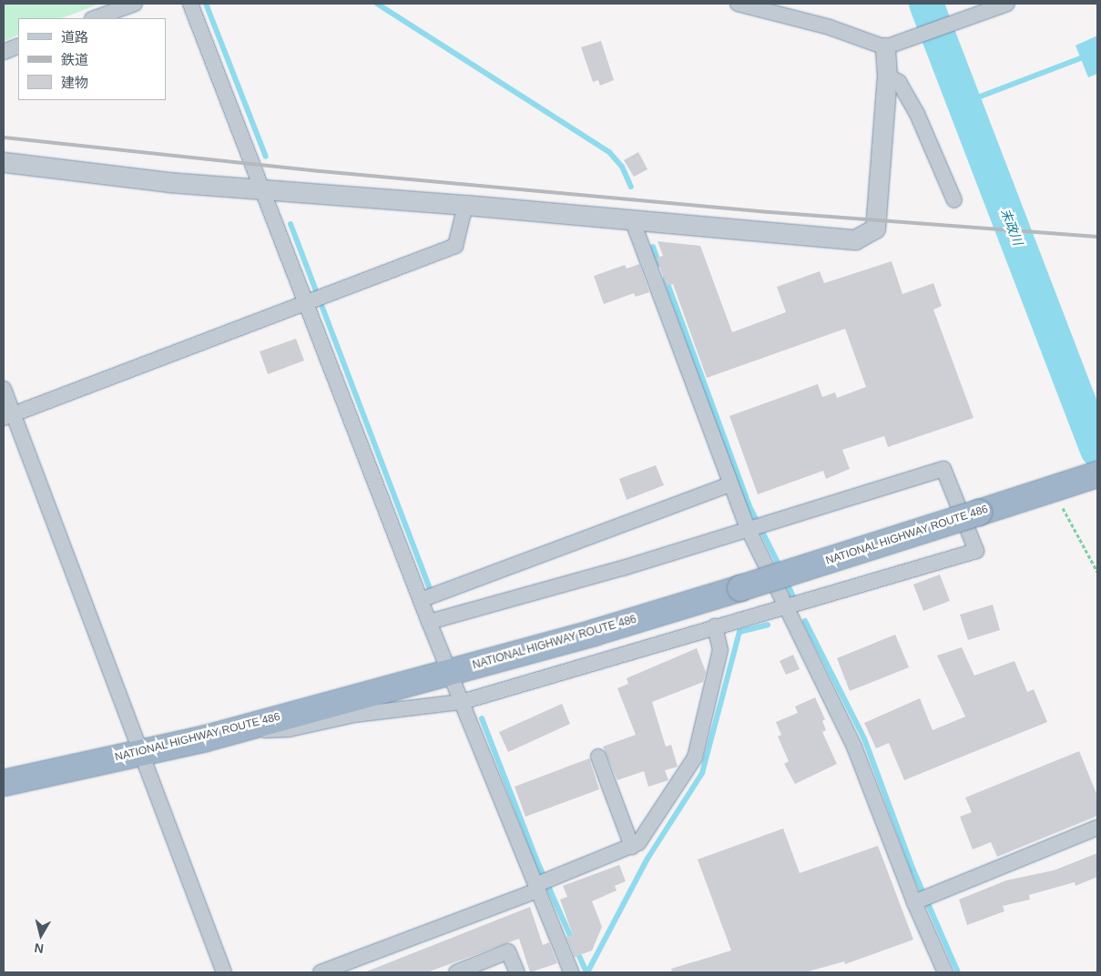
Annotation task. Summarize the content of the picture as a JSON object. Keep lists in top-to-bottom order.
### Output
{
  "streets": {
    "highway": ["NATIONAL HIGHWAY ROUTE 486"]
  },
  "water": ["末政川"],
  "legend": ["道路", "鉄道", "建物"],
  "north": "bottom"
}
